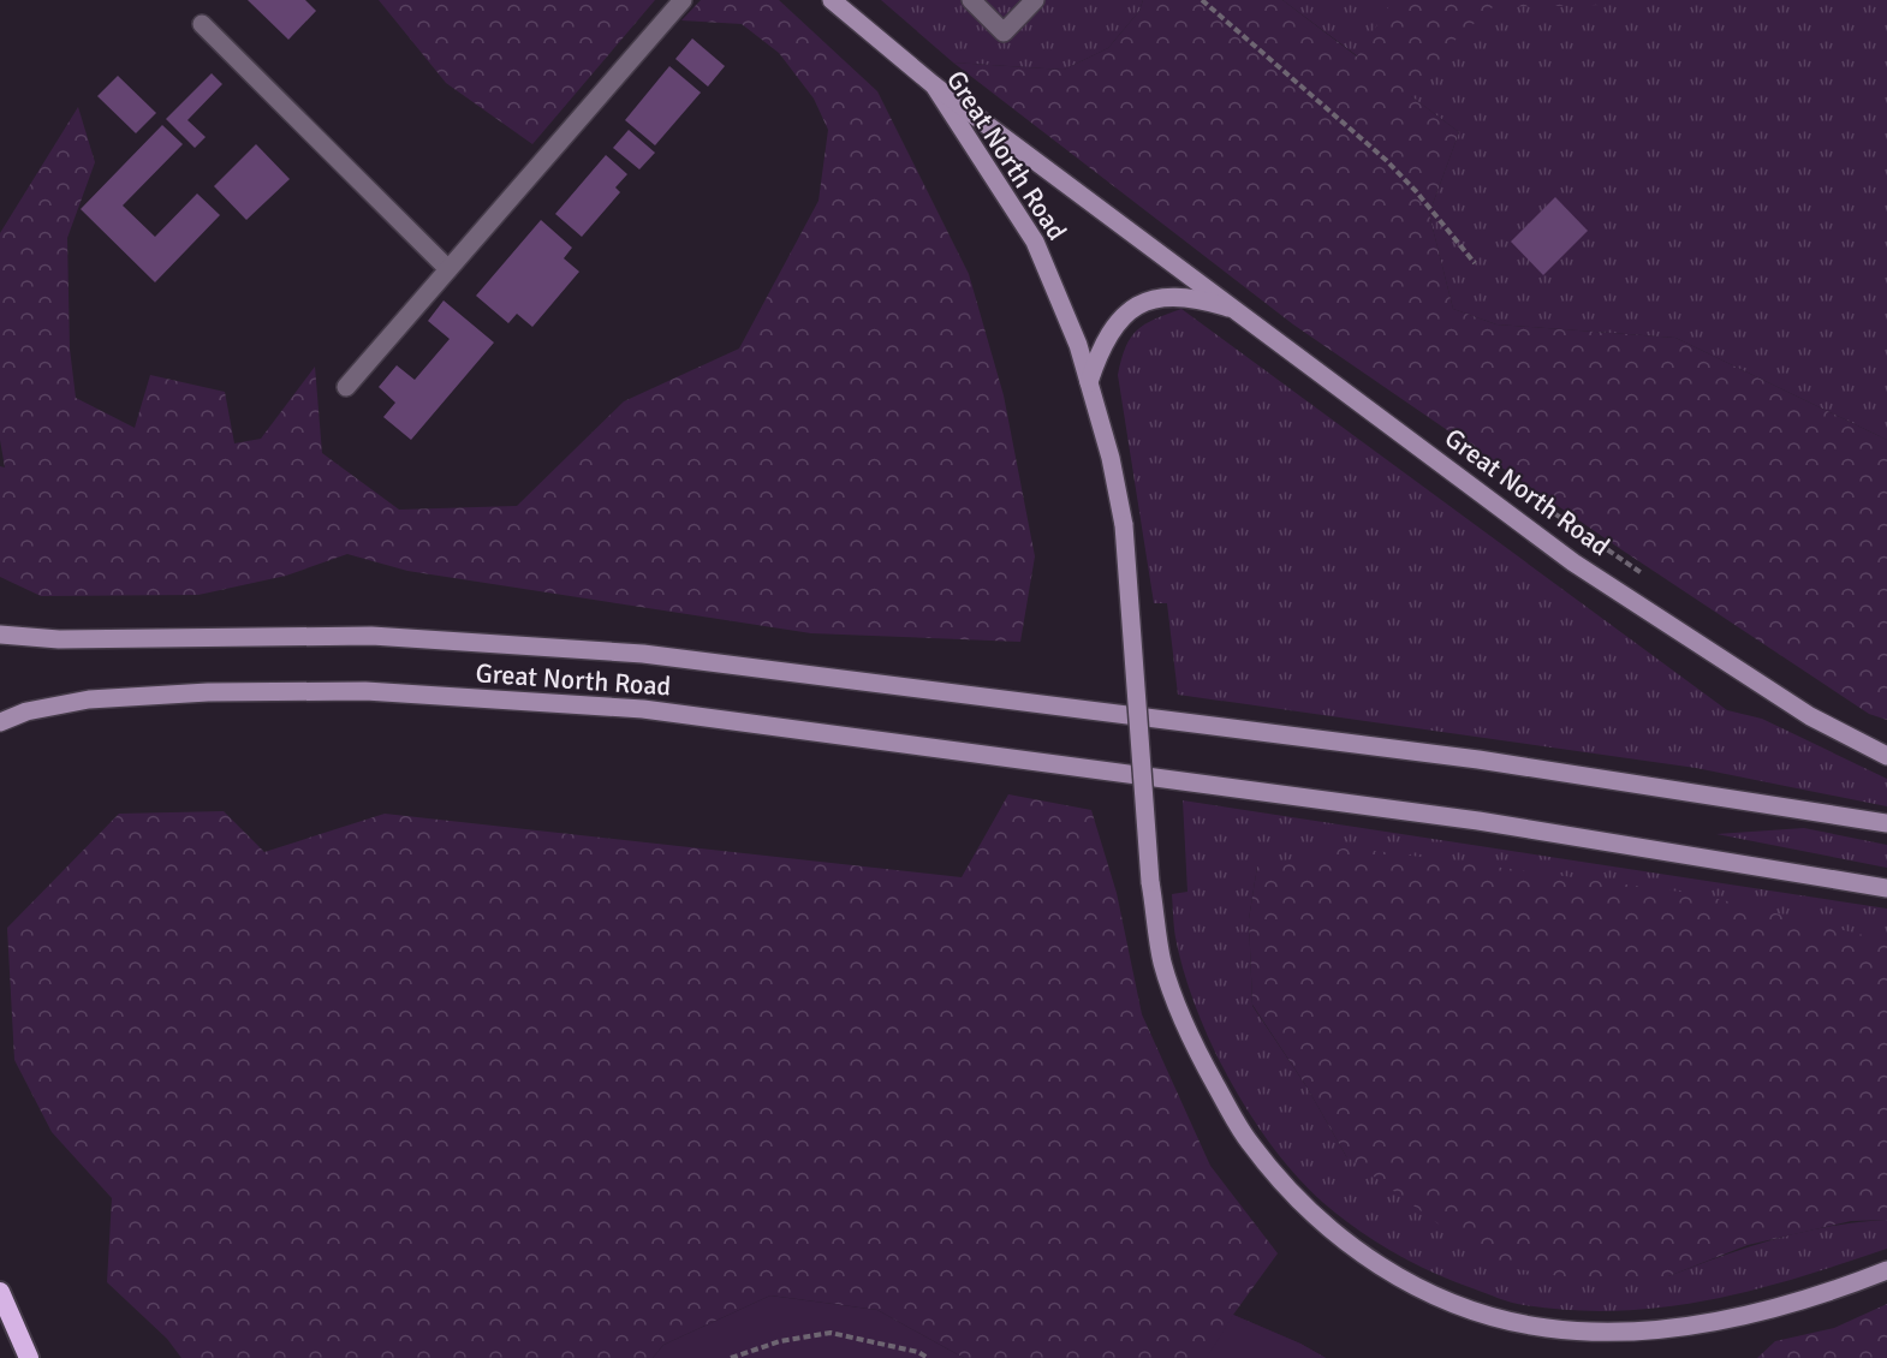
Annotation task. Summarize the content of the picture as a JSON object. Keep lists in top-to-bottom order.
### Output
{
  "streets": {
    "main road": ["Great North Road"]
  }
}
